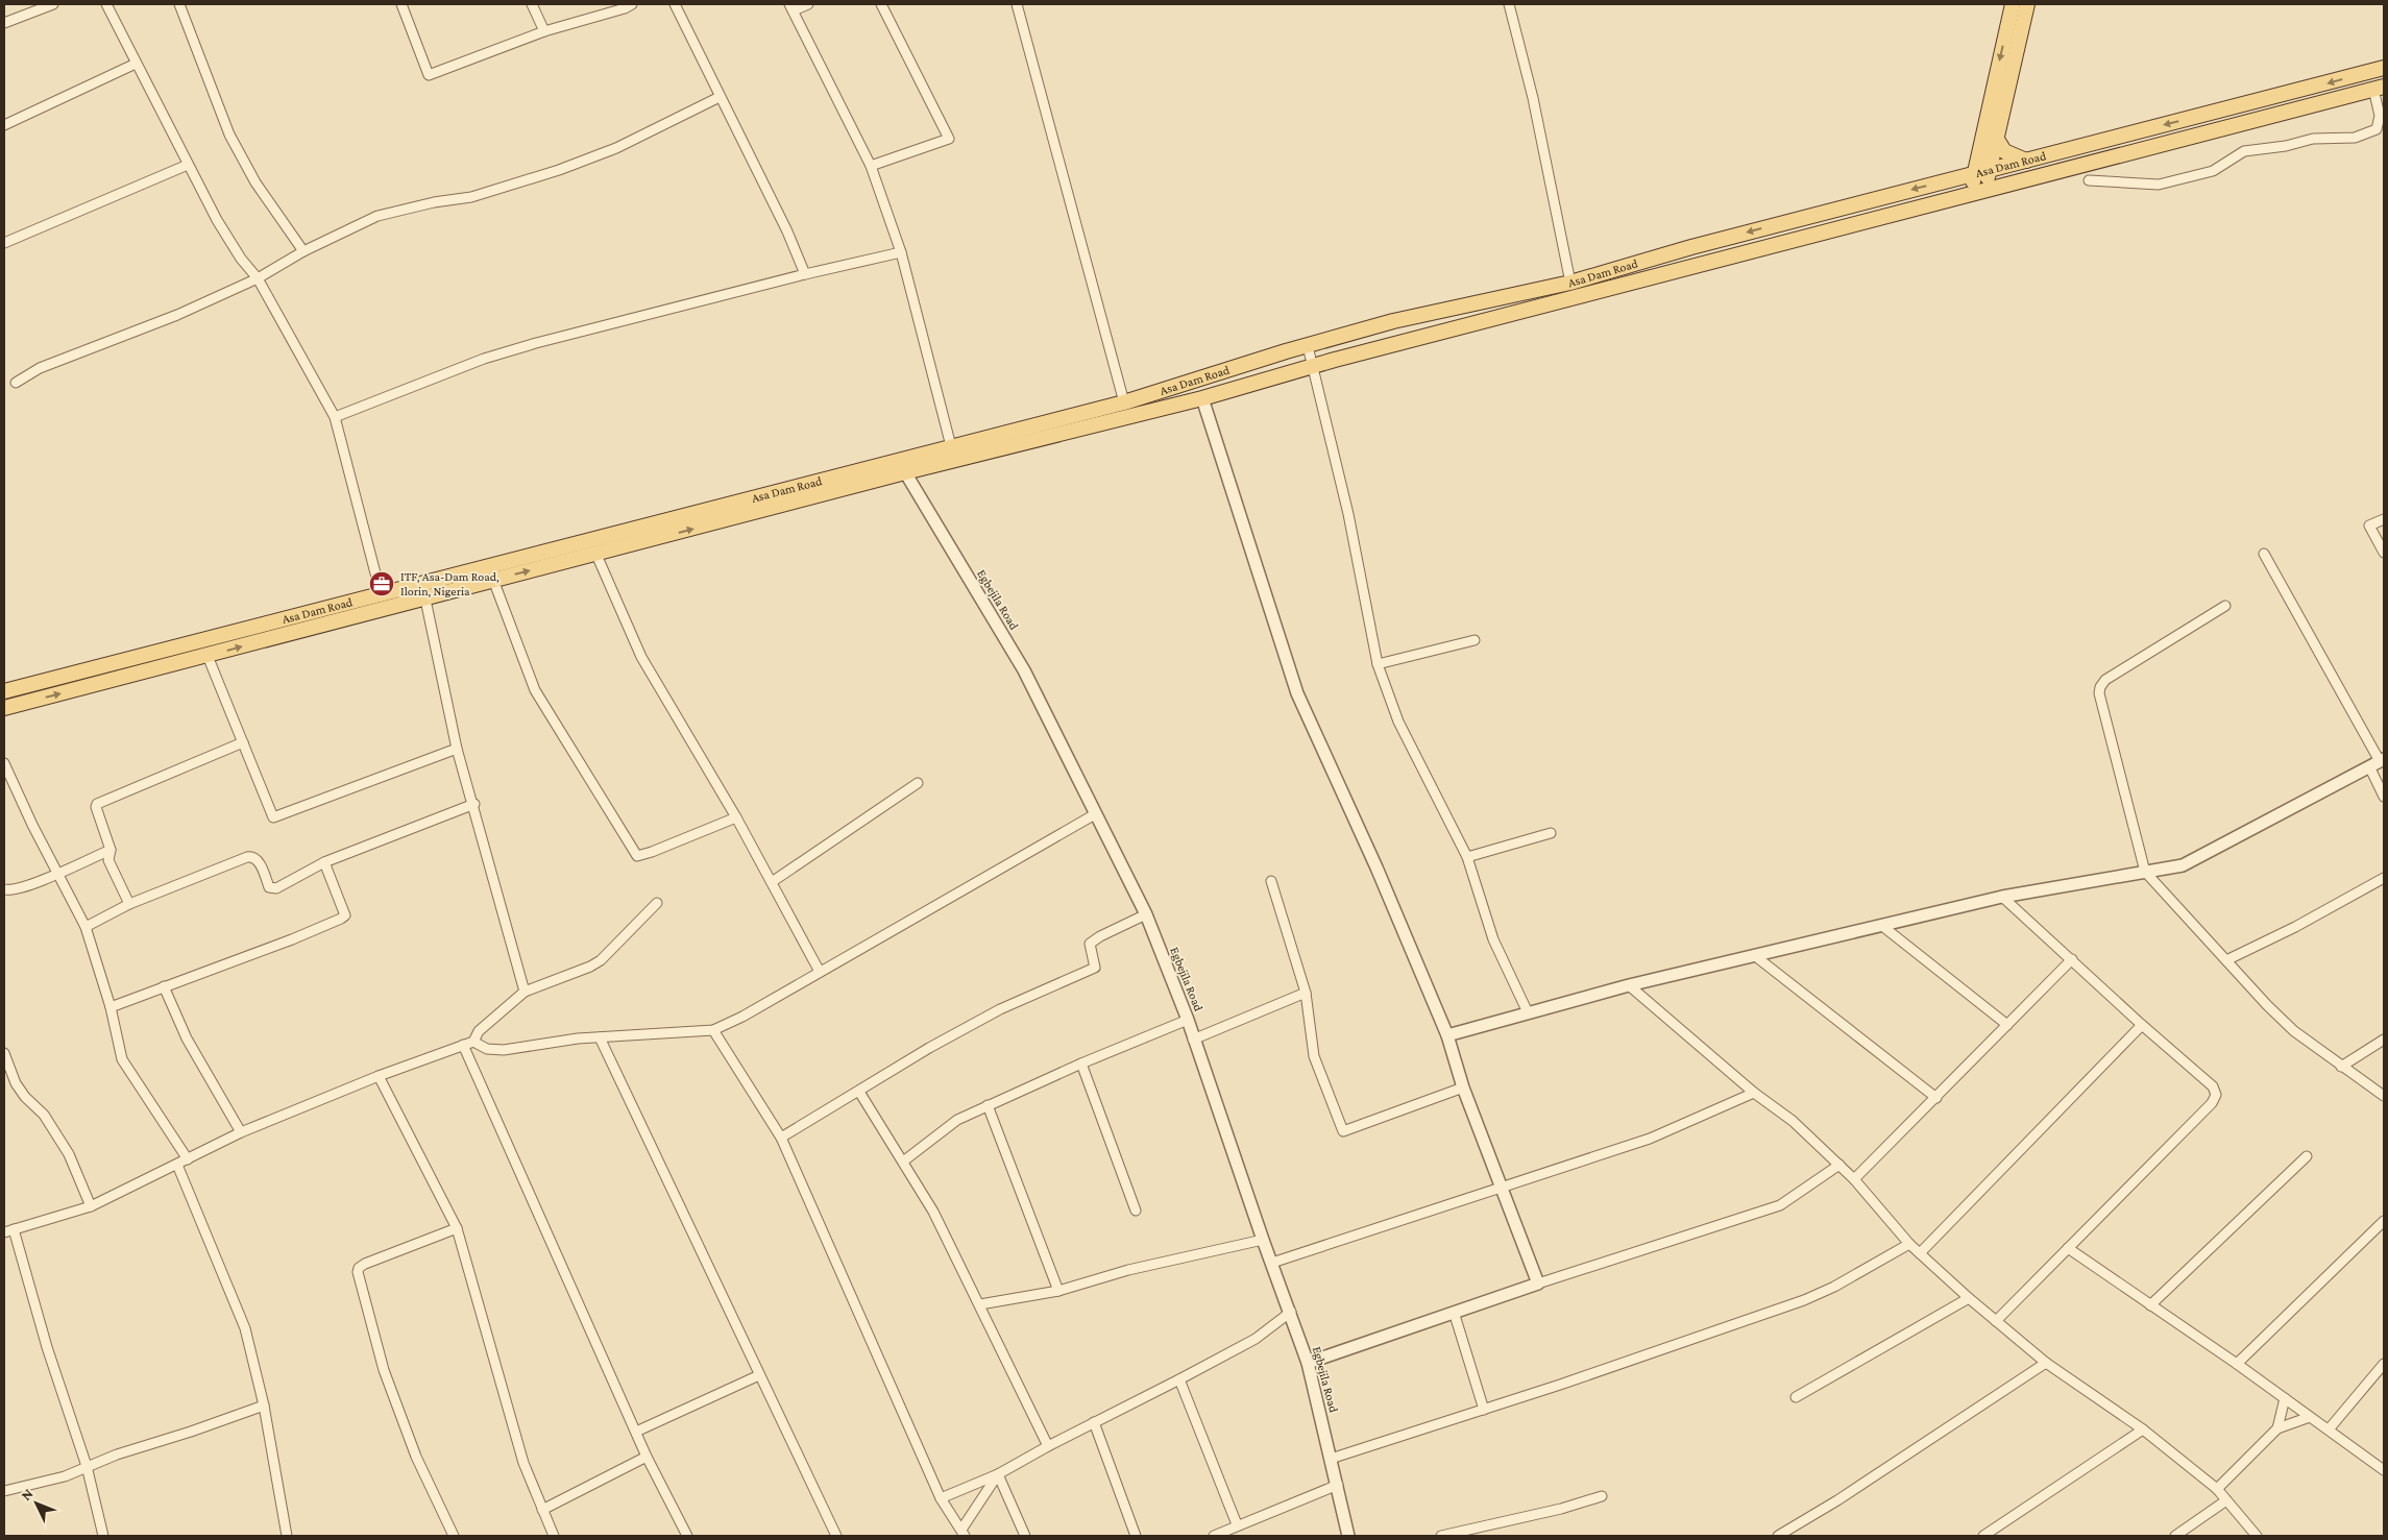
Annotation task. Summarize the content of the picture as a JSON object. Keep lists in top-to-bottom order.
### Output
{
  "streets": {
    "main road": ["Asa Dam Road"],
    "street": ["Egbejila Road"]
  },
  "crossings": [
    ["Asa Dam Road", "Egbejila Road"]
  ],
  "places": {
    "office": ["ITF, Asa-Dam Road, Ilorin, Nigeria"]
  },
  "north": "top left"
}
